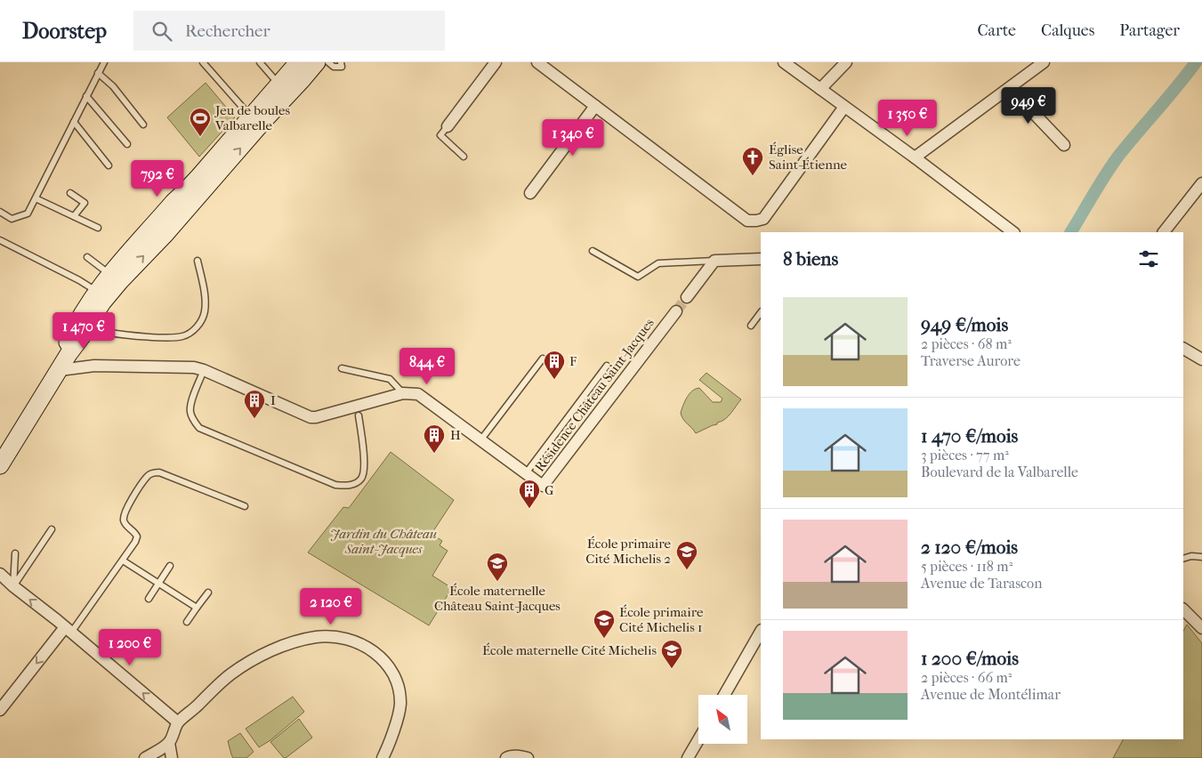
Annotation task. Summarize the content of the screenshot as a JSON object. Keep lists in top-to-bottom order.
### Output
{
  "streets": {
    "street": ["Résidence Château Saint-Jacques"]
  },
  "parks": ["Jardin du Château Saint-Jacques"],
  "places": {
    "sports": ["Jeu de boules Valbarelle"],
    "church": ["Église Saint-Étienne"],
    "building": [
      "F",
      "I",
      "H",
      "G"
    ],
    "school or university": [
      "École primaire Cité Michelis 2",
      "École maternelle Château Saint-Jacques",
      "École primaire Cité Michelis 1",
      "École maternelle Cité Michelis"
    ]
  },
  "north": "top left",
  "page": {
    "header": "Doorstep",
    "search": "Rechercher",
    "nav": ["Carte", "Calques", "Partager"],
    "price": [
      "949 €",
      "1 350 €",
      "1 340 €",
      "792 €",
      "1 470 €",
      "844 €",
      "2 120 €",
      "1 200 €"
    ],
    "heading": "8 biens",
    "list": [
      {
        "name": "949 €/mois",
        "note": "2 pièces · 68 m² · Traverse Aurore"
      },
      {
        "name": "1 470 €/mois",
        "note": "3 pièces · 77 m² · Boulevard de la Valbarelle"
      },
      {
        "name": "2 120 €/mois",
        "note": "5 pièces · 118 m² · Avenue de Tarascon"
      },
      {
        "name": "1 200 €/mois",
        "note": "2 pièces · 66 m² · Avenue de Montélimar"
      }
    ]
  }
}
